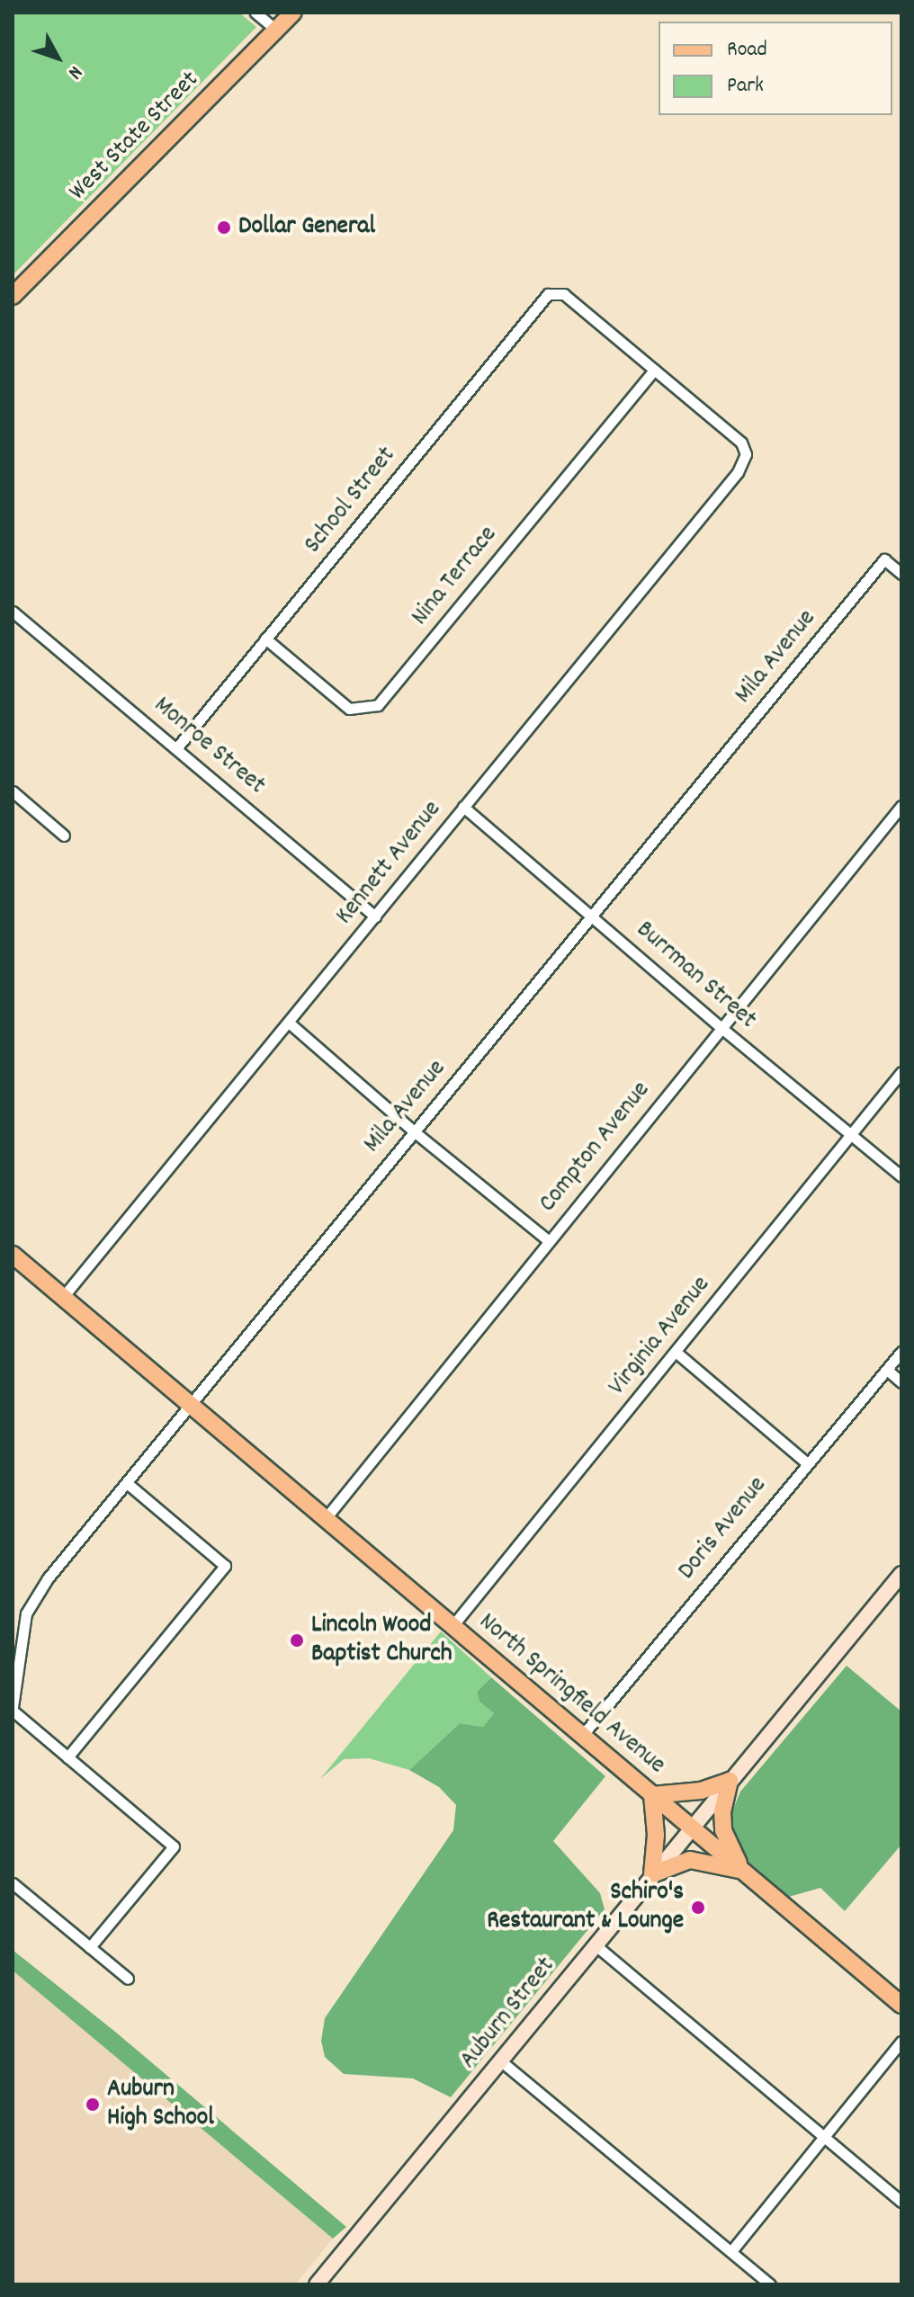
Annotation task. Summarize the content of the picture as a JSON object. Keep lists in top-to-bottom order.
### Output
{
  "streets": {
    "main road": ["West State Street", "North Springfield Avenue", "Auburn Street"],
    "street": [
      "School Street",
      "Nina Terrace",
      "Mila Avenue",
      "Monroe Street",
      "Kennett Avenue",
      "Burrman Street",
      "Compton Avenue",
      "Virginia Avenue",
      "Doris Avenue"
    ]
  },
  "crossings": [
    ["School Street", "Nina Terrace"],
    ["School Street", "Monroe Street"],
    ["School Street", "Kennett Avenue"],
    ["Nina Terrace", "Kennett Avenue"],
    ["Mila Avenue", "Burrman Street"],
    ["Mila Avenue", "North Springfield Avenue"],
    ["Monroe Street", "Kennett Avenue"],
    ["Kennett Avenue", "Burrman Street"],
    ["Kennett Avenue", "North Springfield Avenue"],
    ["Burrman Street", "Compton Avenue"],
    ["Burrman Street", "Virginia Avenue"],
    ["Compton Avenue", "North Springfield Avenue"],
    ["Virginia Avenue", "North Springfield Avenue"],
    ["Doris Avenue", "North Springfield Avenue"],
    ["North Springfield Avenue", "Auburn Street"]
  ],
  "places": [
    "Dollar General",
    "Lincoln Wood Baptist Church",
    "Schiro's Restaurant & Lounge",
    "Auburn High School"
  ],
  "legend": ["Road", "Park"],
  "north": "bottom right"
}
